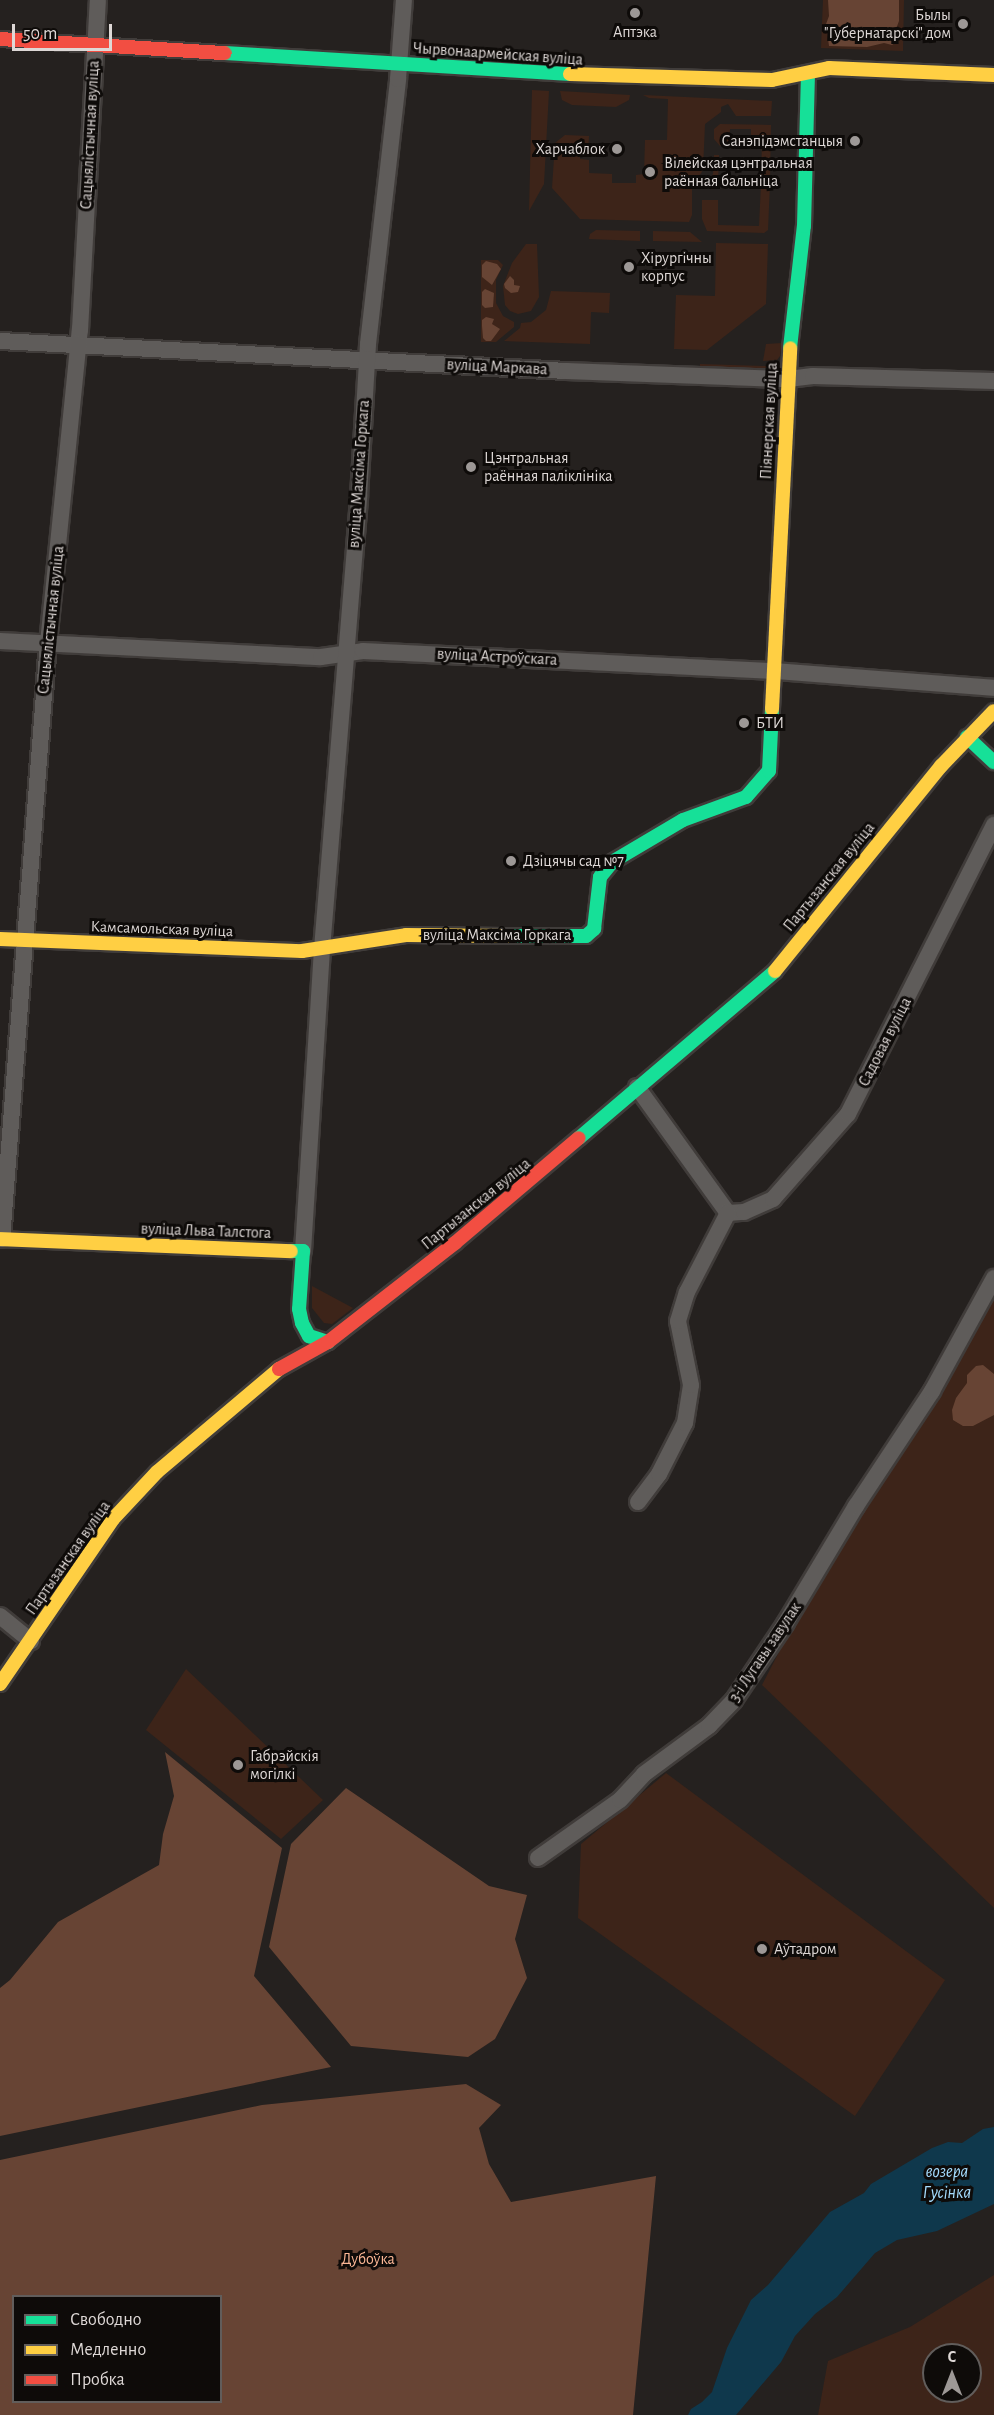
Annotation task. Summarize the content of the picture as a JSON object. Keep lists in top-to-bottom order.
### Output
{
  "streets": {
    "main road": [
      "Чырвонаармейская вуліца",
      "Піянерская вуліца",
      "вуліца Максіма Горкага",
      "Партызанская вуліца",
      "Камсамольская вуліца",
      "вуліца Льва Талстога"
    ],
    "street": [
      "Сацыялістычная вуліца",
      "вуліца Маркава",
      "вуліца Астроўскага",
      "Садовая вуліца",
      "3-і Лугавы завулак"
    ]
  },
  "crossings": [
    ["Чырвонаармейская вуліца", "Сацыялістычная вуліца"],
    ["Чырвонаармейская вуліца", "Піянерская вуліца"],
    ["Чырвонаармейская вуліца", "вуліца Максіма Горкага"],
    ["Сацыялістычная вуліца", "вуліца Маркава"],
    ["Сацыялістычная вуліца", "вуліца Астроўскага"],
    ["Сацыялістычная вуліца", "Камсамольская вуліца"],
    ["Сацыялістычная вуліца", "вуліца Льва Талстога"],
    ["вуліца Маркава", "Піянерская вуліца"],
    ["вуліца Маркава", "вуліца Максіма Горкага"],
    ["Піянерская вуліца", "вуліца Максіма Горкага"],
    ["Піянерская вуліца", "вуліца Астроўскага"],
    ["вуліца Максіма Горкага", "вуліца Астроўскага"],
    ["вуліца Максіма Горкага", "Камсамольская вуліца"],
    ["вуліца Максіма Горкага", "вуліца Льва Талстога"]
  ],
  "water": ["возера Гусінка"],
  "parks": ["Дубоўка"],
  "places": [
    "Аптэка",
    "Былы \"Губернатарскі\" дом",
    "Санэпідэмстанцыя",
    "Харчаблок",
    "Вілейская цэнтральная раённая бальніца",
    "Хірургічны корпус",
    "Цэнтральная раённая паліклініка",
    "БТИ",
    "Дзіцячы сад №7",
    "Габрэйскія могілкі",
    "Аўтадром"
  ],
  "legend": ["Свободно", "Медленно", "Пробка"],
  "scale_bar": "50 m",
  "north": "top"
}
